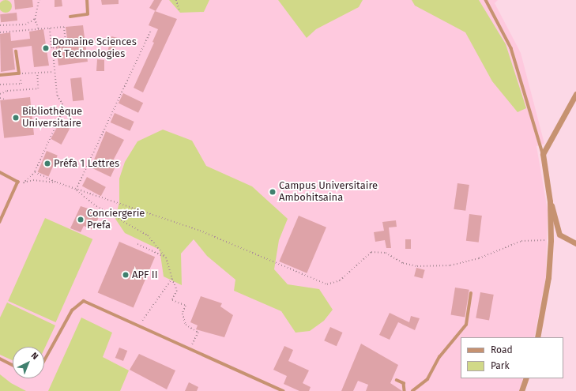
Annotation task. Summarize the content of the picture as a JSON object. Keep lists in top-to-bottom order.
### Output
{
  "places": [
    "Domaine Sciences et Technologies",
    "Bibliothèque Universitaire",
    "Préfa 1 Lettres",
    "Campus Universitaire Ambohitsaina",
    "Conciergerie Prefa",
    "APF II"
  ],
  "legend": ["Road", "Park"],
  "north": "top right"
}
